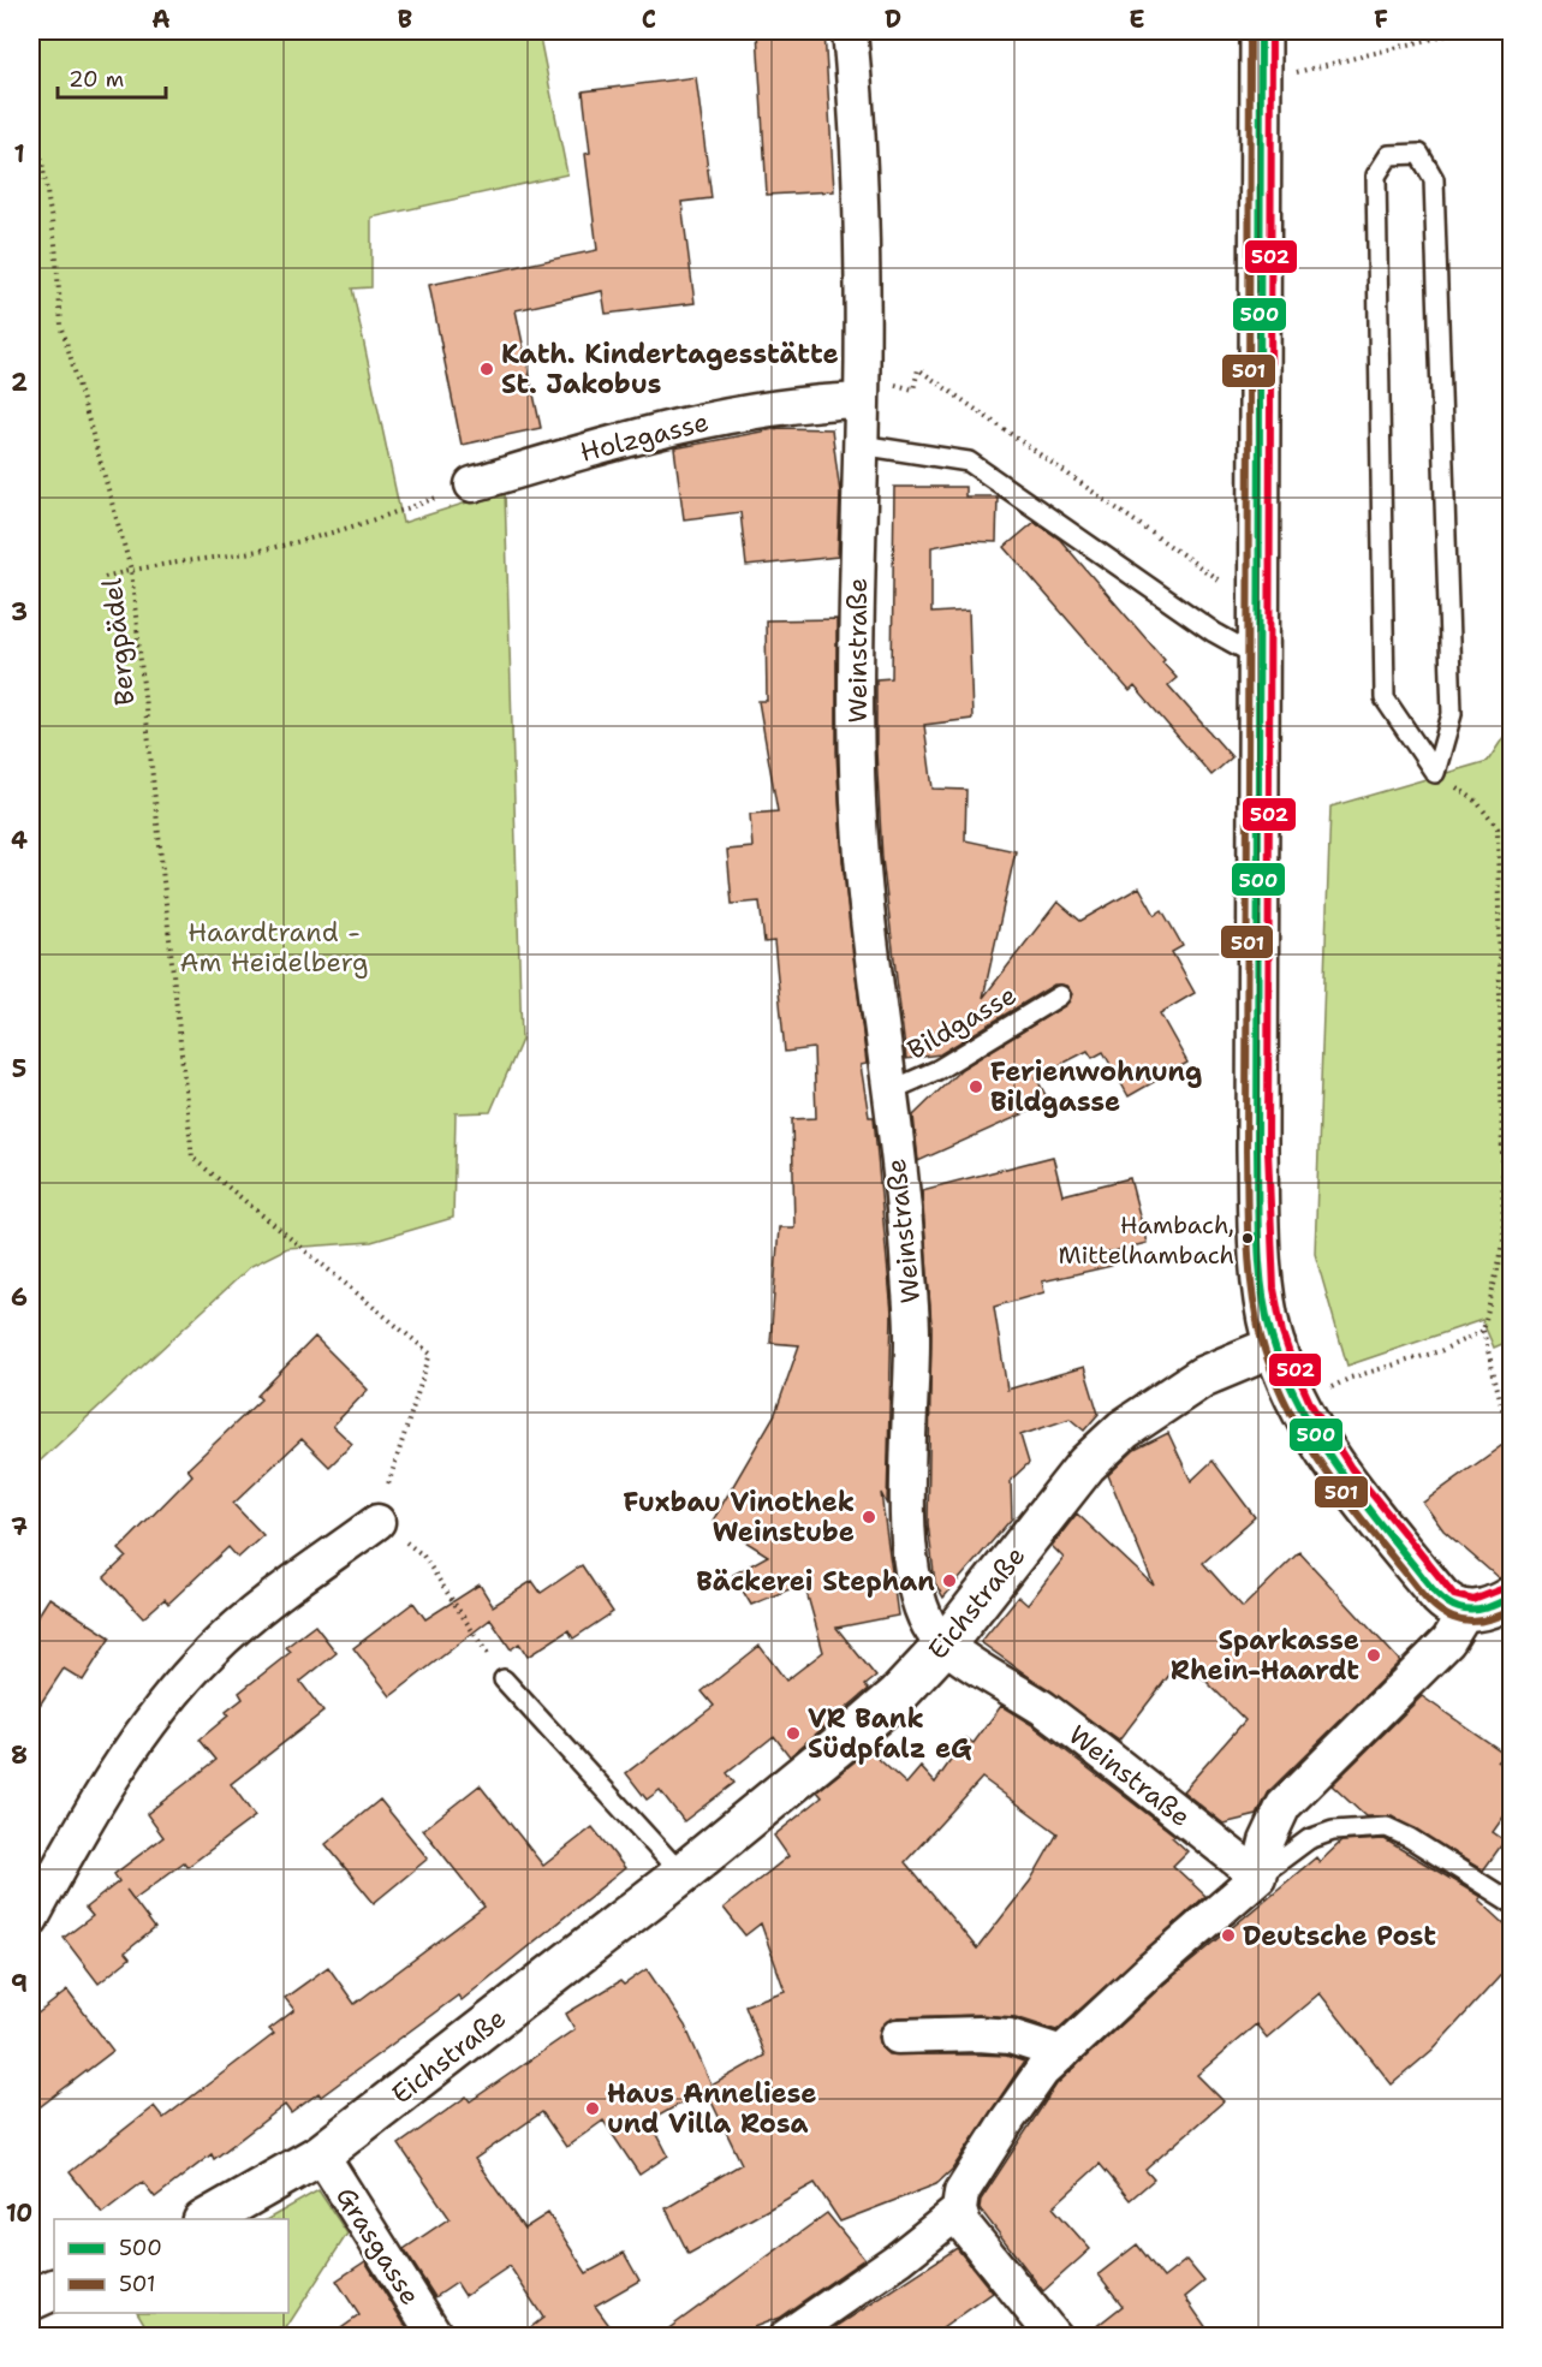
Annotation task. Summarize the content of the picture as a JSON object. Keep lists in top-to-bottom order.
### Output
{
  "streets": {
    "street": [
      "Holzgasse",
      "Weinstraße",
      "Eichstraße",
      "Grasgasse"
    ],
    "lane": ["Bildgasse"],
    "path": ["Bergpädel"]
  },
  "crossings": [
    ["Holzgasse", "Weinstraße"],
    ["Weinstraße", "Bildgasse"],
    ["Weinstraße", "Eichstraße"],
    ["Eichstraße", "Grasgasse"]
  ],
  "parks": ["Haardtrand - Am Heidelberg"],
  "places": [
    "Kath. Kindertagesstätte St. Jakobus",
    "Ferienwohnung Bildgasse",
    "Hambach, Mittelhambach",
    "Fuxbau Vinothek Weinstube",
    "Bäckerei Stephan",
    "Sparkasse Rhein-Haardt",
    "VR Bank Südpfalz eG",
    "Deutsche Post",
    "Haus Anneliese und Villa Rosa"
  ],
  "lines": ["transit line 500", "transit line 501", "transit line 502"],
  "legend": ["500", "501"],
  "scale_bar": "20 m",
  "grid": {
    "columns": [
      "A",
      "B",
      "C",
      "D",
      "E",
      "F"
    ],
    "rows": [
      "1",
      "2",
      "3",
      "4",
      "5",
      "6",
      "7",
      "8",
      "9",
      "10"
    ]
  }
}
